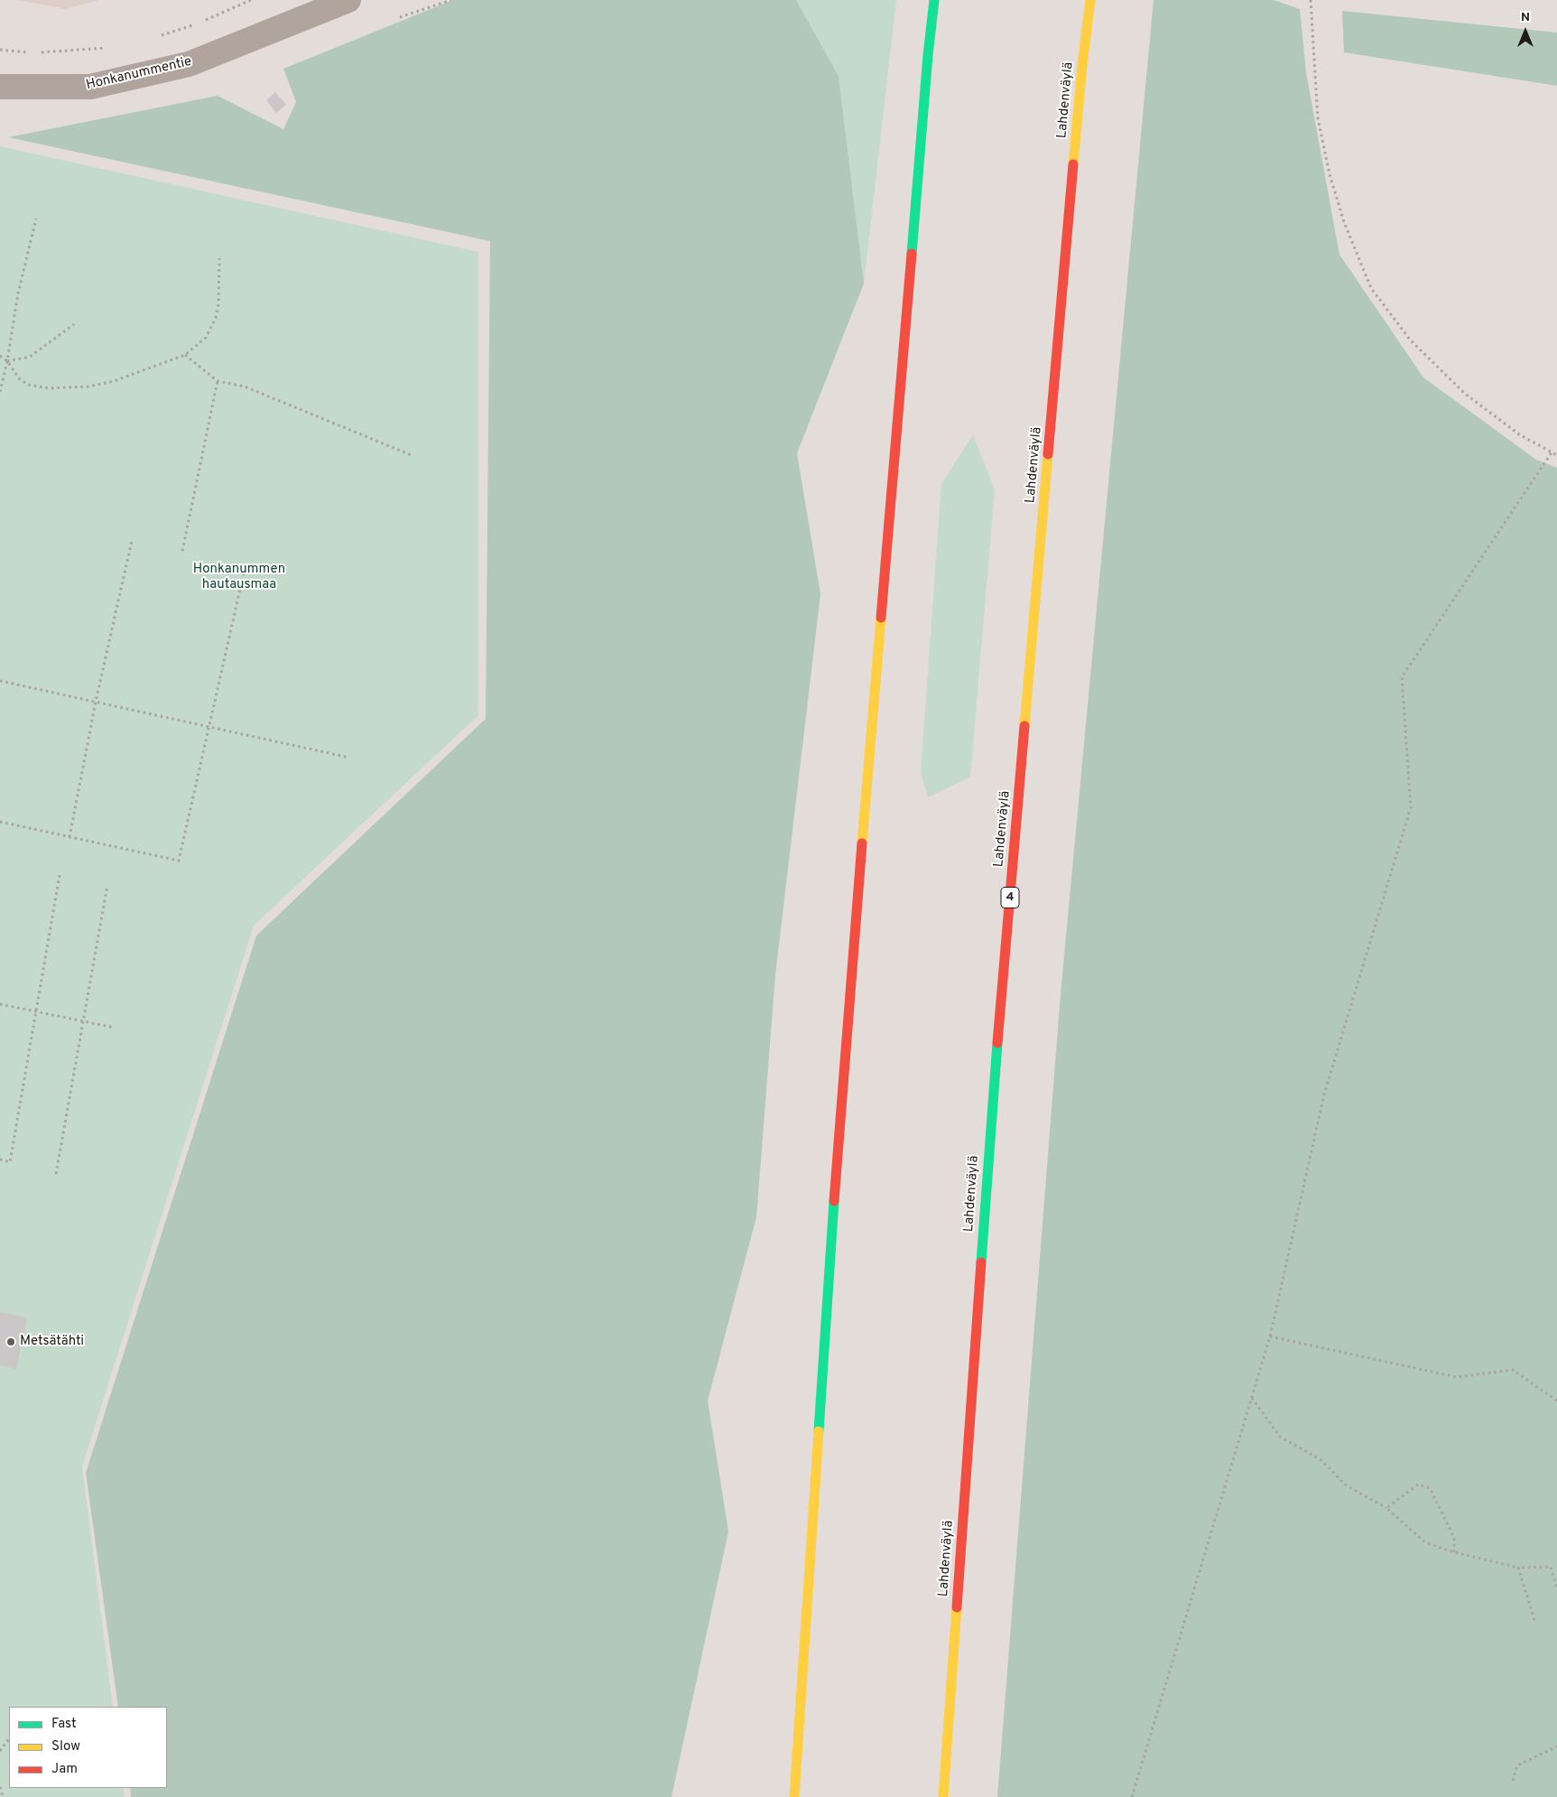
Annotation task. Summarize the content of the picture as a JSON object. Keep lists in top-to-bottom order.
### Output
{
  "streets": {
    "highway": ["Lahdenväylä", "4"],
    "street": ["Honkanummentie"]
  },
  "parks": ["Honkanummen hautausmaa"],
  "places": ["Metsätähti"],
  "legend": ["Fast", "Slow", "Jam"],
  "north": "top"
}
